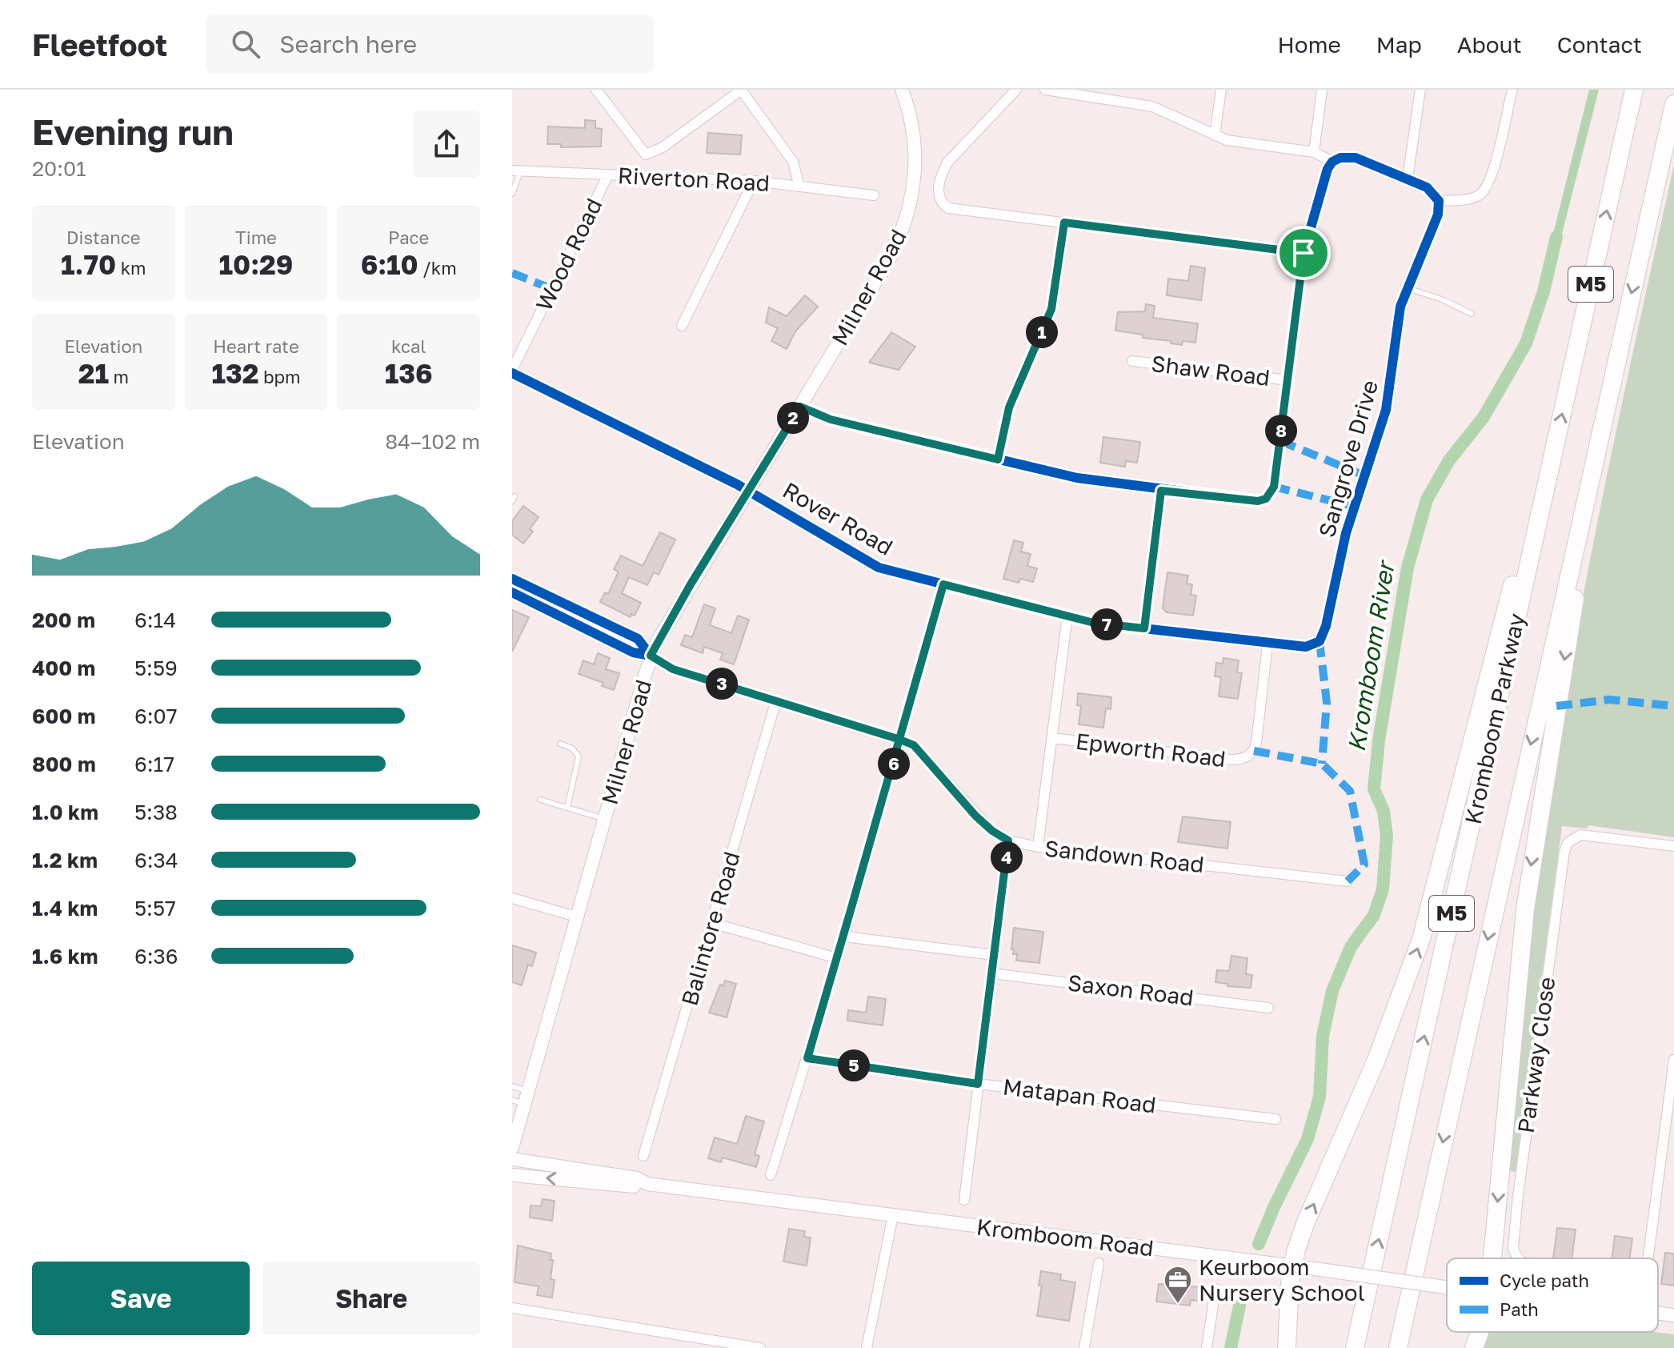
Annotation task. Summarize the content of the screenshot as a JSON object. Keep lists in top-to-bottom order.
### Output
{
  "streets": {
    "highway": ["M5", "Kromboom Parkway"],
    "street": [
      "Riverton Road",
      "Wood Road",
      "Milner Road",
      "Shaw Road",
      "Sangrove Drive",
      "Rover Road",
      "Epworth Road",
      "Sandown Road",
      "Balintore Road",
      "Saxon Road",
      "Parkway Close",
      "Matapan Road",
      "Kromboom Road"
    ]
  },
  "crossings": [
    ["Riverton Road", "Wood Road"],
    ["Wood Road", "Rover Road"],
    ["Milner Road", "Rover Road"],
    ["Milner Road", "Sandown Road"],
    ["Sangrove Drive", "Rover Road"],
    ["Rover Road", "Epworth Road"],
    ["Sandown Road", "Balintore Road"]
  ],
  "water": ["Kromboom River"],
  "places": {
    "office": ["Keurboom Nursery School"]
  },
  "legend": ["Cycle path", "Path"],
  "page": {
    "header": "Fleetfoot",
    "search": "Search here",
    "nav": [
      "Home",
      "Map",
      "About",
      "Contact"
    ],
    "heading": ["Evening run", "20:01"],
    "stats": [
      ["Distance", "1.70 km"],
      ["Time", "10:29"],
      ["Pace", "6:10 /km"],
      ["Elevation", "21 m"],
      ["Heart rate", "132 bpm"],
      ["kcal", "136"]
    ],
    "pins": [
      "1",
      "2",
      "8",
      "7",
      "3",
      "6",
      "4",
      "5"
    ],
    "chart": ["Elevation", "84–102 m"],
    "list": [
      {
        "name": "200 m",
        "note": "6:14"
      },
      {
        "name": "400 m",
        "note": "5:59"
      },
      {
        "name": "600 m",
        "note": "6:07"
      },
      {
        "name": "800 m",
        "note": "6:17"
      },
      {
        "name": "1.0 km",
        "note": "5:38"
      },
      {
        "name": "1.2 km",
        "note": "6:34"
      },
      {
        "name": "1.4 km",
        "note": "5:57"
      },
      {
        "name": "1.6 km",
        "note": "6:36"
      }
    ],
    "buttons": ["Save", "Share"]
  }
}
